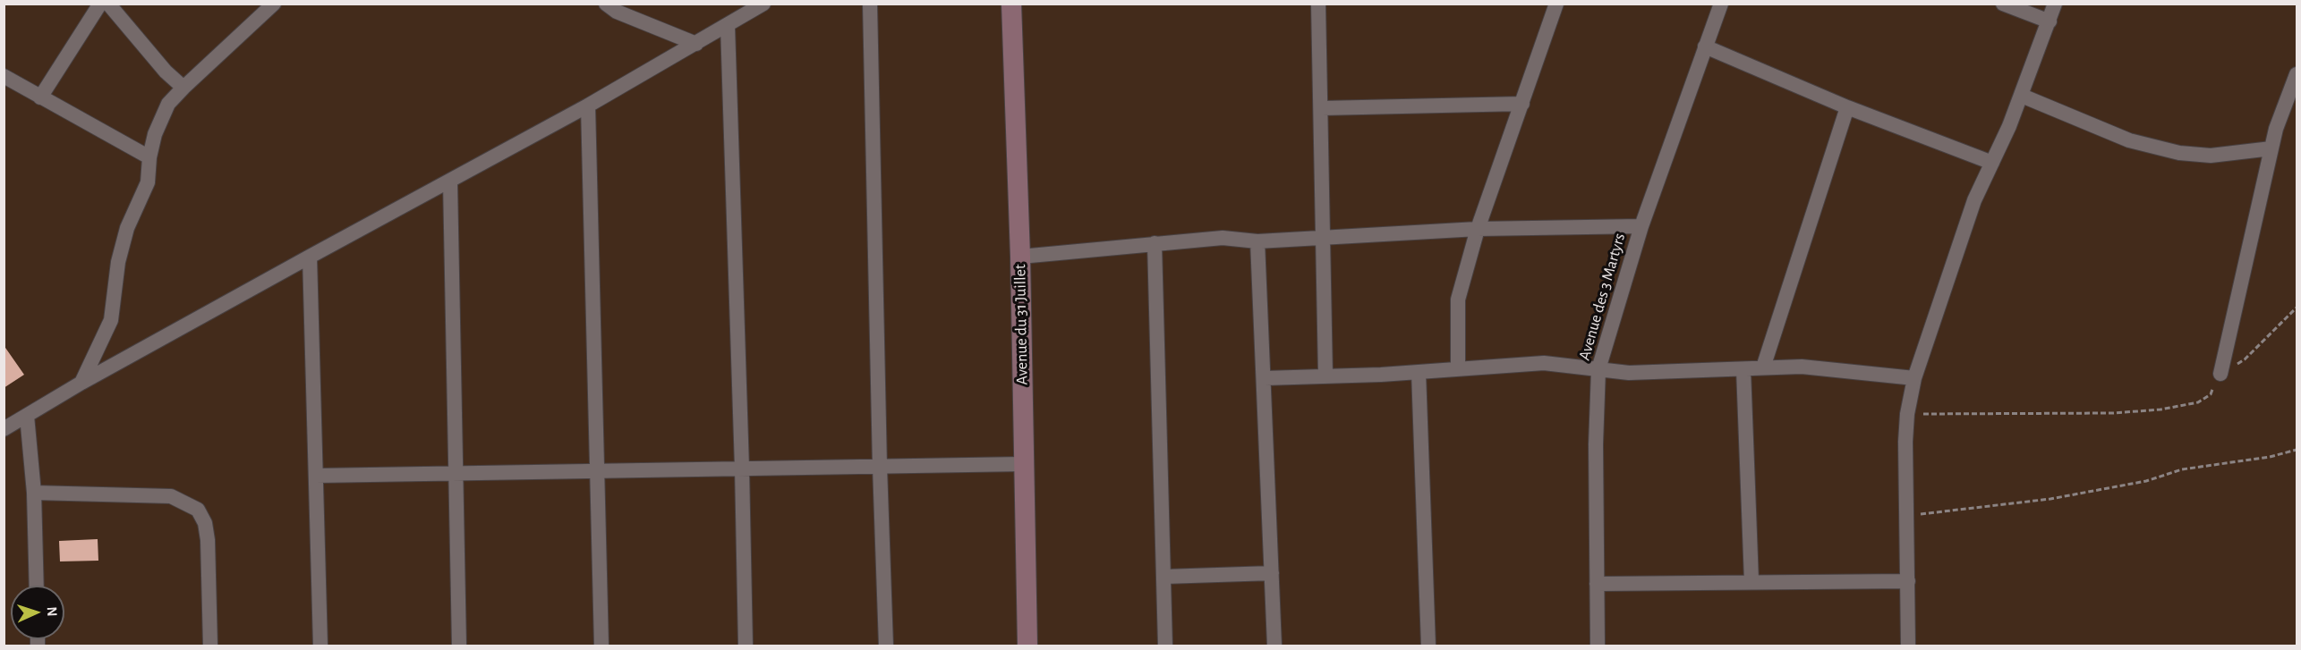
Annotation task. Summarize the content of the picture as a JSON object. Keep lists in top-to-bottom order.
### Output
{
  "streets": {
    "street": ["Avenue des 3 Martyrs", "Avenue du 31 Juillet"]
  },
  "north": "right"
}
